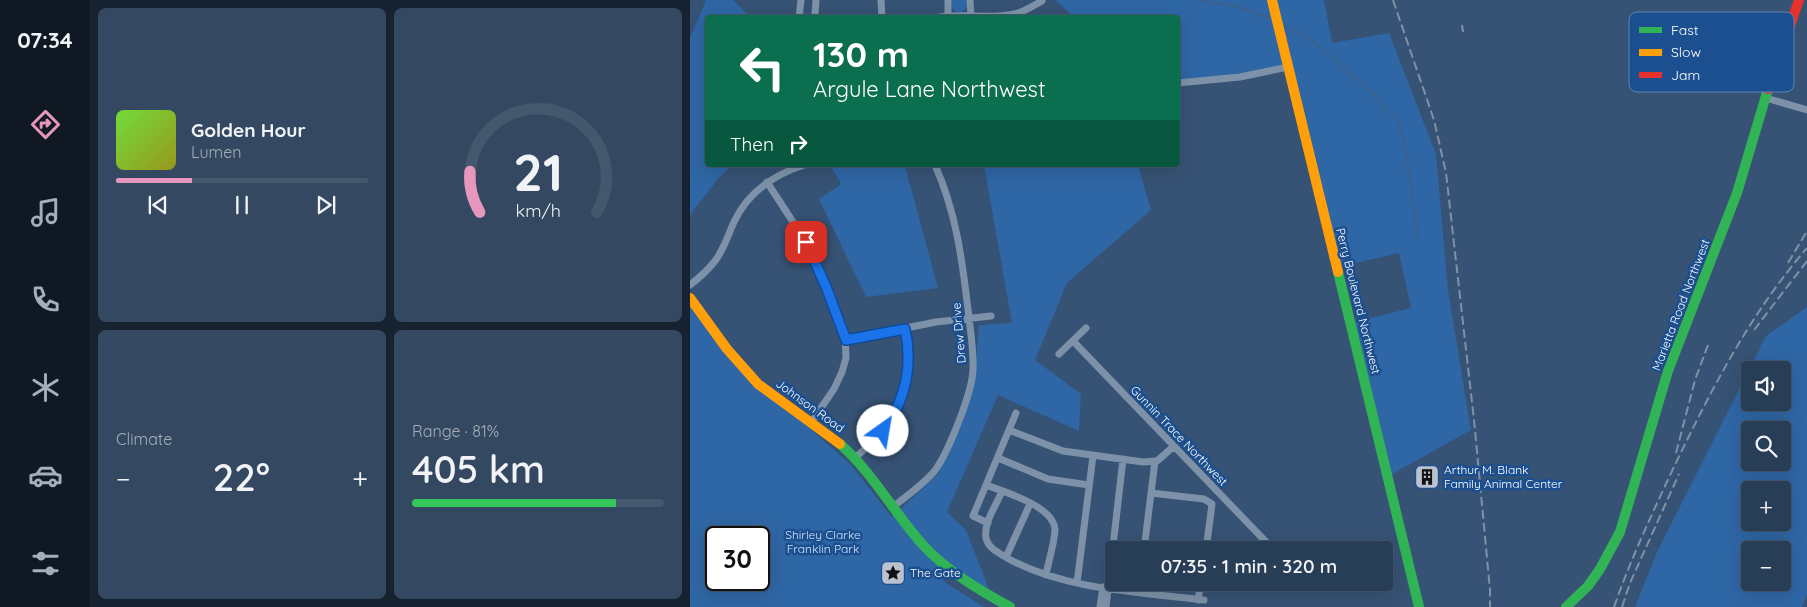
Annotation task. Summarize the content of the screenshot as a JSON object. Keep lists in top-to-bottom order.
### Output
{
  "streets": {
    "street": [
      "Perry Boulevard Northwest",
      "Marietta Road Northwest",
      "Drew Drive",
      "Johnson Road",
      "Gunnin Trace Northwest"
    ]
  },
  "crossings": [
    ["Drew Drive", "Johnson Road"]
  ],
  "parks": ["Shirley Clarke Franklin Park"],
  "places": {
    "building": ["Arthur M. Blank Family Animal Center"],
    "place": ["The Gate"]
  },
  "legend": ["Fast", "Slow", "Jam"],
  "page": {
    "tabs": "07:34",
    "turn": ["130 m", "Argule Lane Northwest"],
    "song": ["Golden Hour", "Lumen"],
    "then": "Then",
    "tile": [
      "Climate",
      ["Range · 81%", "405 km"]
    ],
    "map_buttons": ["+", "−"],
    "heat": ["−", "22°", "+"],
    "limit": "30",
    "trip": "07:35 · 1 min · 320 m",
    "gauge": ["21", "km/h"]
  }
}
